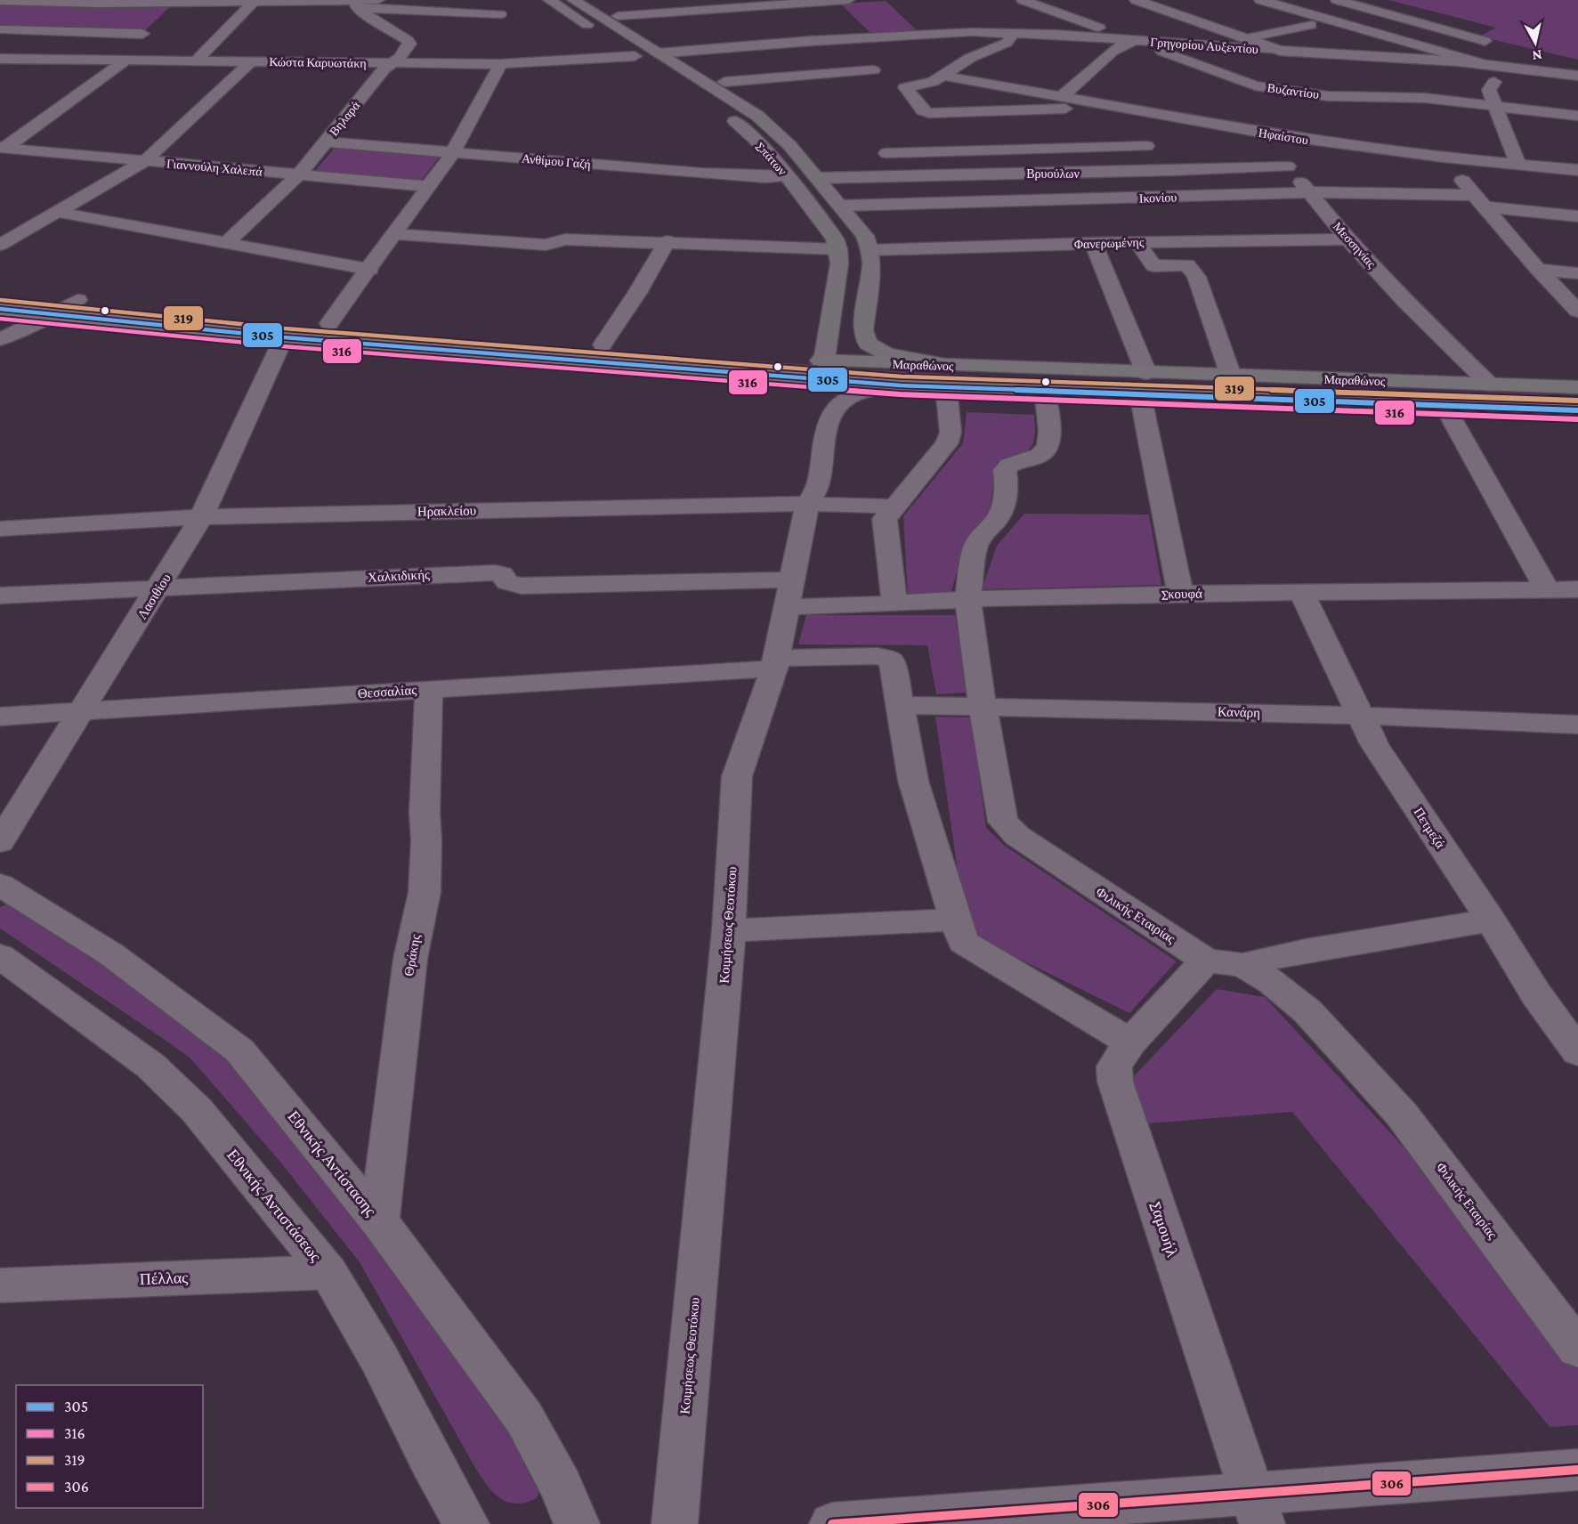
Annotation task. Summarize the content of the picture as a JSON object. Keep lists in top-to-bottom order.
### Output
{
  "streets": {
    "main road": ["Σπάτων", "Μαραθώνος"],
    "street": [
      "Γρηγορίου Αυξεντίου",
      "Κώστα Καρυωτάκη",
      "Βυζαντίου",
      "Βηλαρά",
      "Ηφαίστου",
      "Ανθίμου Γαζή",
      "Γιαννούλη Χαλεπά",
      "Βρυούλων",
      "Ικονίου",
      "Φανερωμένης",
      "Μεσσηνίας",
      "Ηρακλείου",
      "Χαλκιδικής",
      "Σκουφά",
      "Λασιθίου",
      "Θεσσαλίας",
      "Κανάρη",
      "Πετμεζά",
      "Φιλικής Εταιρίας",
      "Κοιμήσεως Θεοτόκου",
      "Θράκης",
      "Εθνικής Αντίστασης",
      "Εθνικής Αντιστάσεως",
      "Σαμουήλ",
      "Πέλλας"
    ]
  },
  "crossings": [
    ["Γρηγορίου Αυξεντίου", "Βυζαντίου"],
    ["Γρηγορίου Αυξεντίου", "Σπάτων"],
    ["Κώστα Καρυωτάκη", "Βηλαρά"],
    ["Κώστα Καρυωτάκη", "Σπάτων"],
    ["Βηλαρά", "Ανθίμου Γαζή"],
    ["Βηλαρά", "Γιαννούλη Χαλεπά"],
    ["Ηφαίστου", "Μεσσηνίας"],
    ["Σπάτων", "Ανθίμου Γαζή"],
    ["Σπάτων", "Βρυούλων"],
    ["Σπάτων", "Ικονίου"],
    ["Σπάτων", "Φανερωμένης"],
    ["Σπάτων", "Μαραθώνος"],
    ["Βρυούλων", "Μεσσηνίας"],
    ["Ικονίου", "Μεσσηνίας"],
    ["Φανερωμένης", "Μεσσηνίας"],
    ["Μεσσηνίας", "Μαραθώνος"],
    ["Μαραθώνος", "Λασιθίου"],
    ["Μαραθώνος", "Φιλικής Εταιρίας"],
    ["Μαραθώνος", "Κοιμήσεως Θεοτόκου"],
    ["Ηρακλείου", "Λασιθίου"],
    ["Ηρακλείου", "Κοιμήσεως Θεοτόκου"],
    ["Χαλκιδικής", "Σκουφά"],
    ["Χαλκιδικής", "Λασιθίου"],
    ["Χαλκιδικής", "Κοιμήσεως Θεοτόκου"],
    ["Σκουφά", "Πετμεζά"],
    ["Σκουφά", "Φιλικής Εταιρίας"],
    ["Σκουφά", "Κοιμήσεως Θεοτόκου"],
    ["Λασιθίου", "Θεσσαλίας"],
    ["Θεσσαλίας", "Κανάρη"],
    ["Θεσσαλίας", "Κοιμήσεως Θεοτόκου"],
    ["Θεσσαλίας", "Θράκης"],
    ["Θεσσαλίας", "Σαμουήλ"],
    ["Κανάρη", "Πετμεζά"],
    ["Κανάρη", "Φιλικής Εταιρίας"],
    ["Φιλικής Εταιρίας", "Σαμουήλ"],
    ["Θράκης", "Εθνικής Αντίστασης"],
    ["Εθνικής Αντιστάσεως", "Πέλλας"]
  ],
  "lines": [
    "transit line 319",
    "transit line 305",
    "transit line 316",
    "transit line 306"
  ],
  "legend": [
    "305",
    "316",
    "319",
    "306"
  ],
  "north": "bottom"
}
